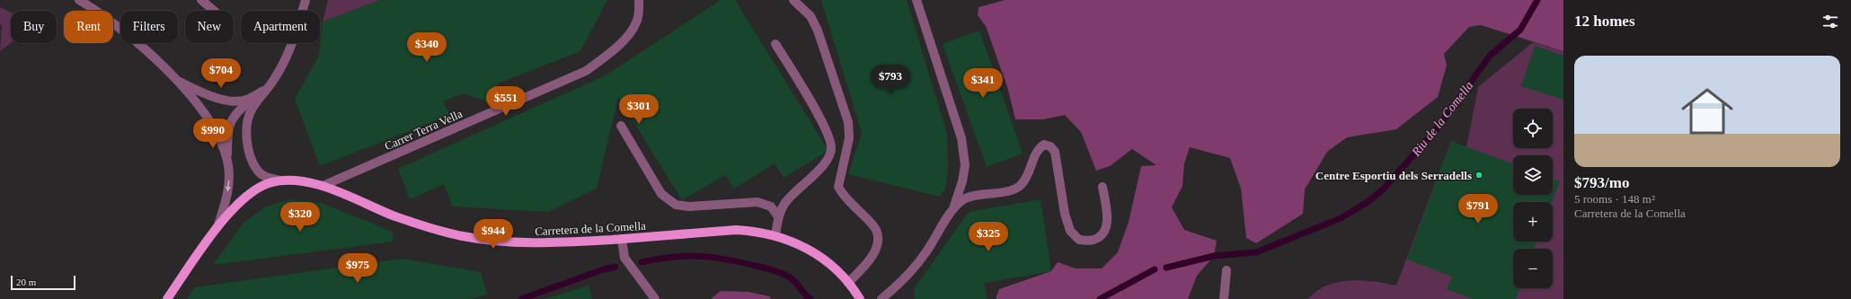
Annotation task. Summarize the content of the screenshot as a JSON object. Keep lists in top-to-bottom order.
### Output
{
  "streets": {
    "main road": ["Carretera de la Comella"],
    "street": ["Carrer Terra Vella"]
  },
  "crossings": [
    ["Carrer Terra Vella", "Carretera de la Comella"]
  ],
  "water": ["Riu de la Comella"],
  "places": ["Centre Esportiu dels Serradells"],
  "scale_bar": "20 m",
  "page": {
    "heading": "12 homes",
    "chip": [
      "Buy",
      "Rent",
      "Filters",
      "New",
      "Apartment"
    ],
    "price": [
      "$340",
      "$704",
      "$793",
      "$341",
      "$551",
      "$301",
      "$990",
      "$791",
      "$320",
      "$944",
      "$325",
      "$975"
    ],
    "list": [
      {
        "name": "$793/mo",
        "note": "5 rooms · 148 m² · Carretera de la Comella"
      }
    ],
    "map_buttons": ["+", "−"],
    "scale": "20 m"
  }
}
